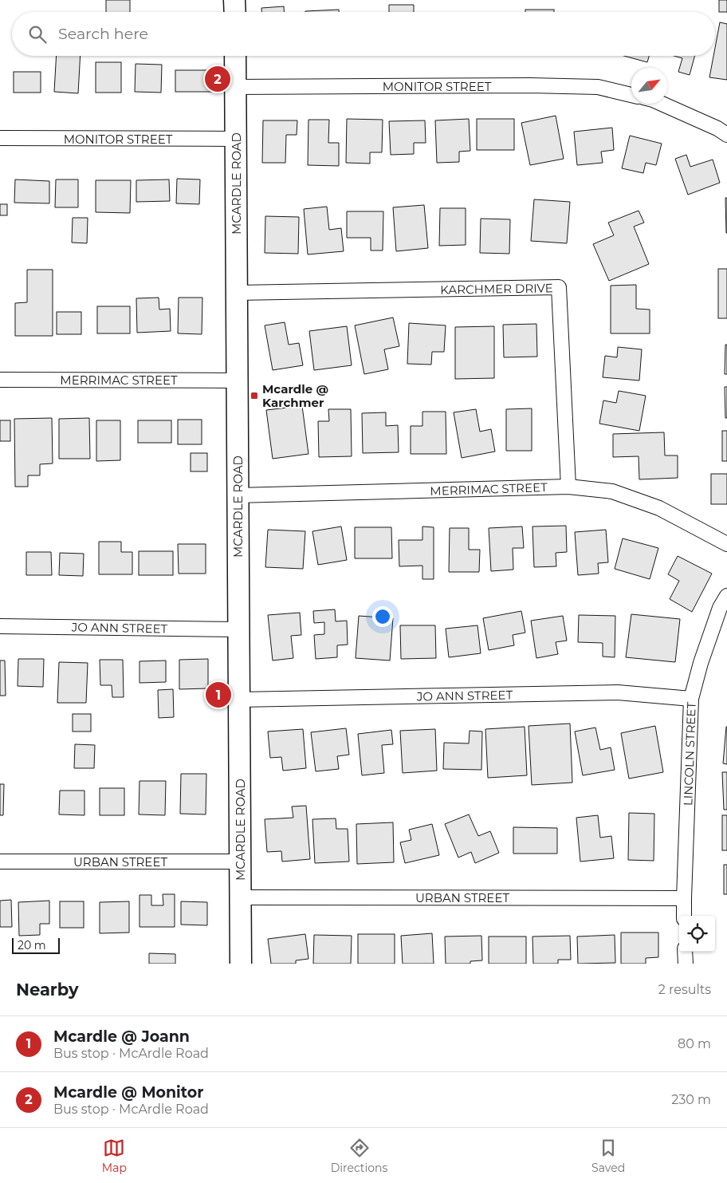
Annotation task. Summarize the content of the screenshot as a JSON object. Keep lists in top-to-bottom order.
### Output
{
  "streets": {
    "main road": ["MCARDLE ROAD"],
    "street": [
      "MONITOR STREET",
      "KARCHMER DRIVE",
      "MERRIMAC STREET",
      "JO ANN STREET",
      "LINCOLN STREET",
      "URBAN STREET"
    ]
  },
  "crossings": [
    ["MONITOR STREET", "MCARDLE ROAD"],
    ["MCARDLE ROAD", "KARCHMER DRIVE"],
    ["MCARDLE ROAD", "MERRIMAC STREET"],
    ["MCARDLE ROAD", "JO ANN STREET"],
    ["MCARDLE ROAD", "URBAN STREET"],
    ["KARCHMER DRIVE", "MERRIMAC STREET"],
    ["JO ANN STREET", "LINCOLN STREET"],
    ["LINCOLN STREET", "URBAN STREET"]
  ],
  "places": {
    "transit": ["Mcardle @ Karchmer"]
  },
  "scale_bar": "20 m",
  "north": "top right",
  "page": {
    "search": "Search here",
    "pins": ["2", "1"],
    "scale": "20 m",
    "heading": ["Nearby", "2 results"],
    "list": [
      {
        "mark": "1",
        "name": "Mcardle @ Joann",
        "note": "Bus stop · McArdle Road",
        "value": "80 m"
      },
      {
        "mark": "2",
        "name": "Mcardle @ Monitor",
        "note": "Bus stop · McArdle Road",
        "value": "230 m"
      }
    ],
    "nav": ["Map", "Directions", "Saved"]
  }
}
